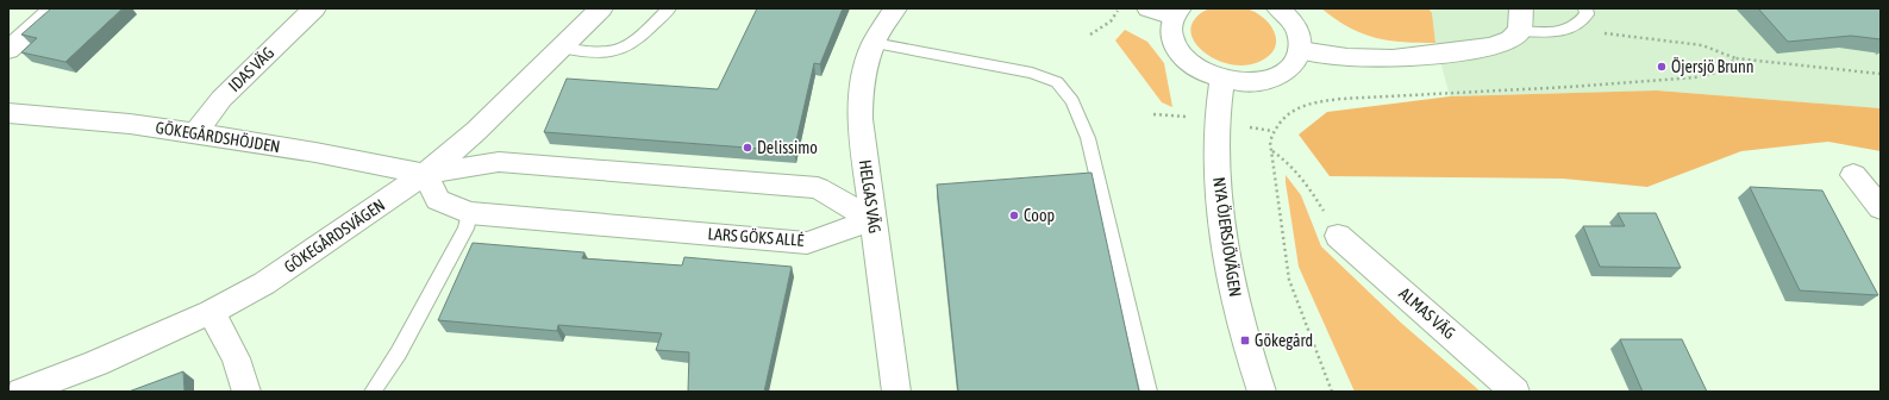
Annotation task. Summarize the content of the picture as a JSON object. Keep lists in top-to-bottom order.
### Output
{
  "streets": {
    "street": [
      "IDAS VÄG",
      "GÖKEGÅRDSHÖJDEN",
      "HELGAS VÄG",
      "GÖKEGÅRDSVÄGEN",
      "LARS GÖKS ALLÉ",
      "NYA ÖJERSJÖVÄGEN",
      "ALMAS VÄG"
    ]
  },
  "crossings": [
    ["IDAS VÄG", "GÖKEGÅRDSHÖJDEN"],
    ["GÖKEGÅRDSHÖJDEN", "GÖKEGÅRDSVÄGEN"],
    ["GÖKEGÅRDSHÖJDEN", "LARS GÖKS ALLÉ"],
    ["HELGAS VÄG", "LARS GÖKS ALLÉ"],
    ["GÖKEGÅRDSVÄGEN", "LARS GÖKS ALLÉ"]
  ],
  "places": {
    "other": ["Öjersjö Brunn", "Delissimo", "Coop"],
    "transit": ["Gökegård"]
  }
}
